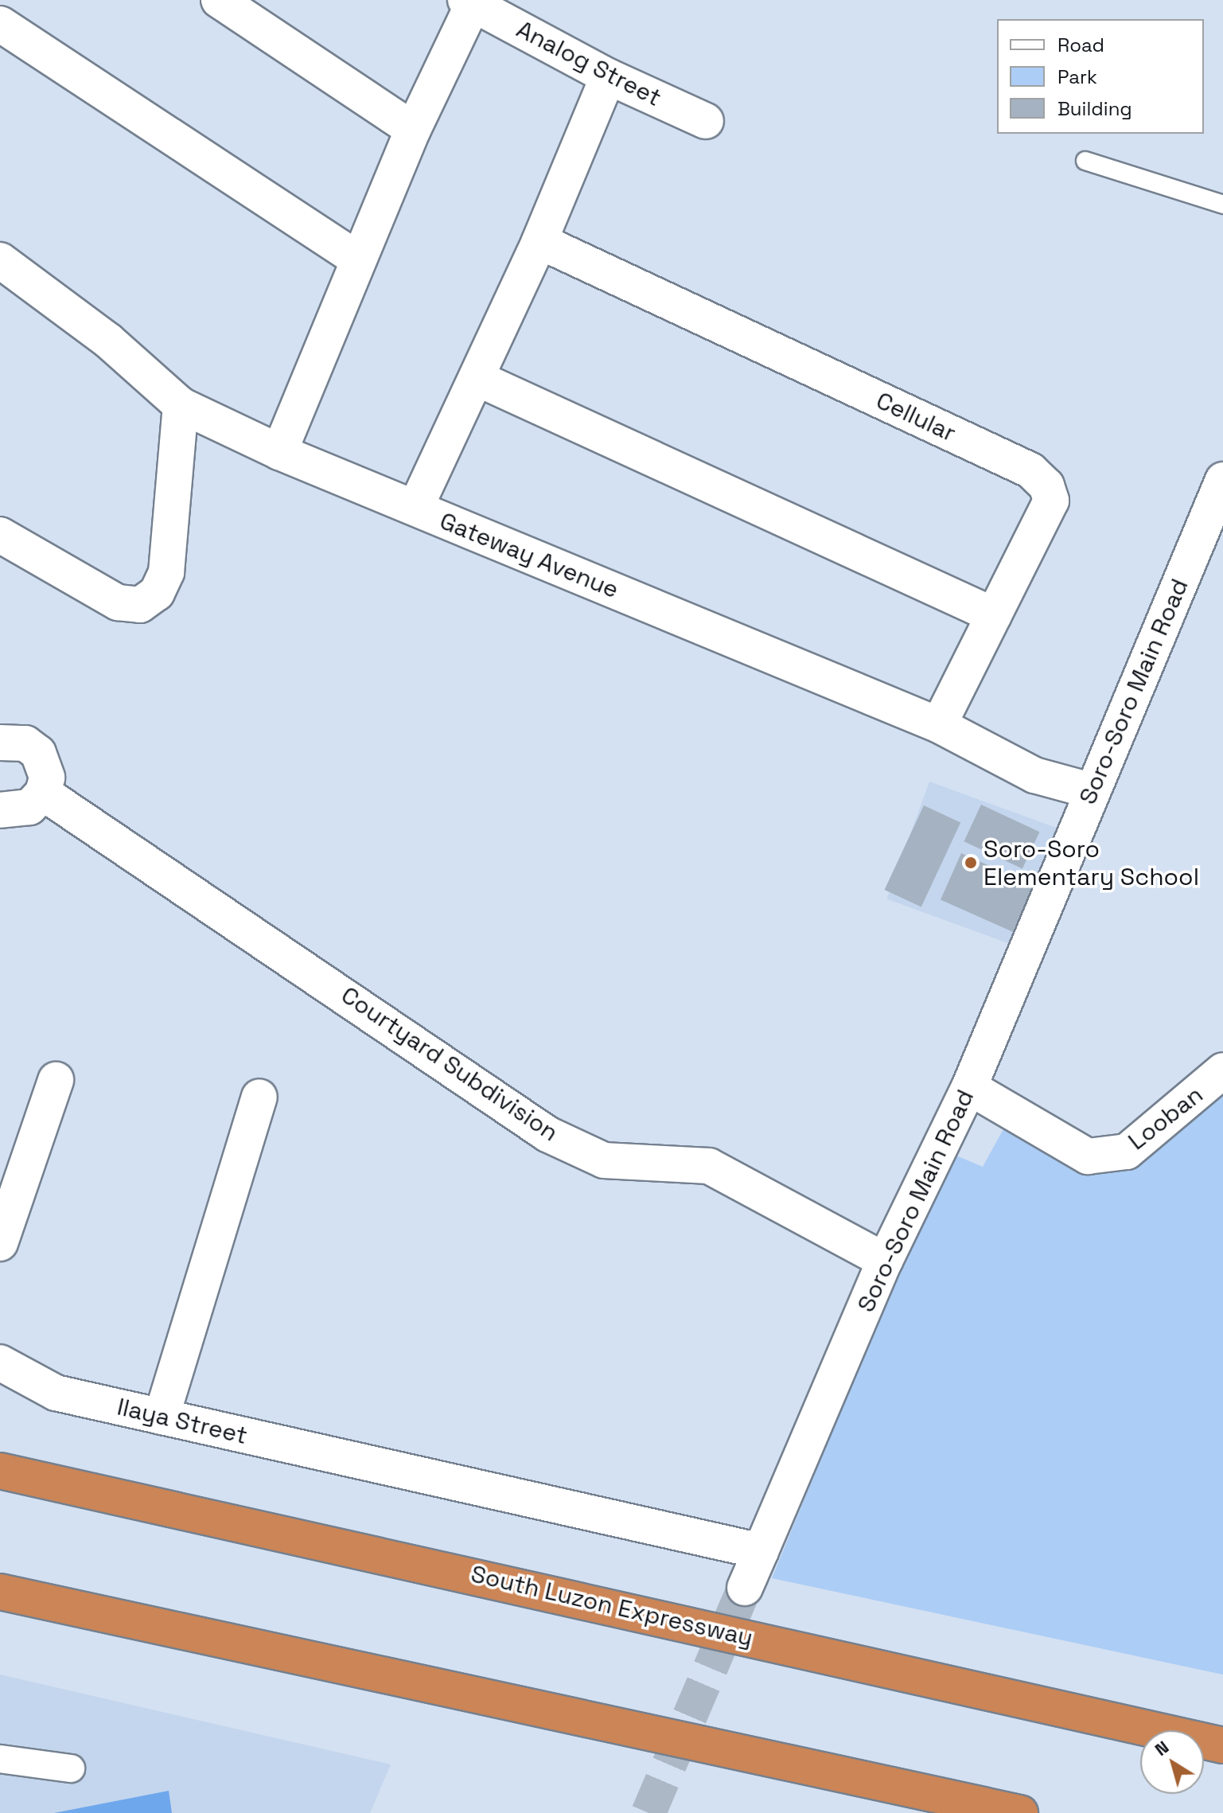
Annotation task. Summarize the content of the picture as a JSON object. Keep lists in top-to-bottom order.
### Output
{
  "streets": {
    "highway": ["South Luzon Expressway"],
    "street": [
      "Analog Street",
      "Cellular",
      "Gateway Avenue",
      "Soro-Soro Main Road",
      "Courtyard Subdivision",
      "Looban",
      "Ilaya Street"
    ]
  },
  "crossings": [
    ["Cellular", "Gateway Avenue"],
    ["Gateway Avenue", "Soro-Soro Main Road"],
    ["Soro-Soro Main Road", "Courtyard Subdivision"],
    ["Soro-Soro Main Road", "Looban"],
    ["Soro-Soro Main Road", "Ilaya Street"]
  ],
  "places": ["Soro-Soro Elementary School"],
  "legend": ["Road", "Park", "Building"],
  "north": "top left"
}
